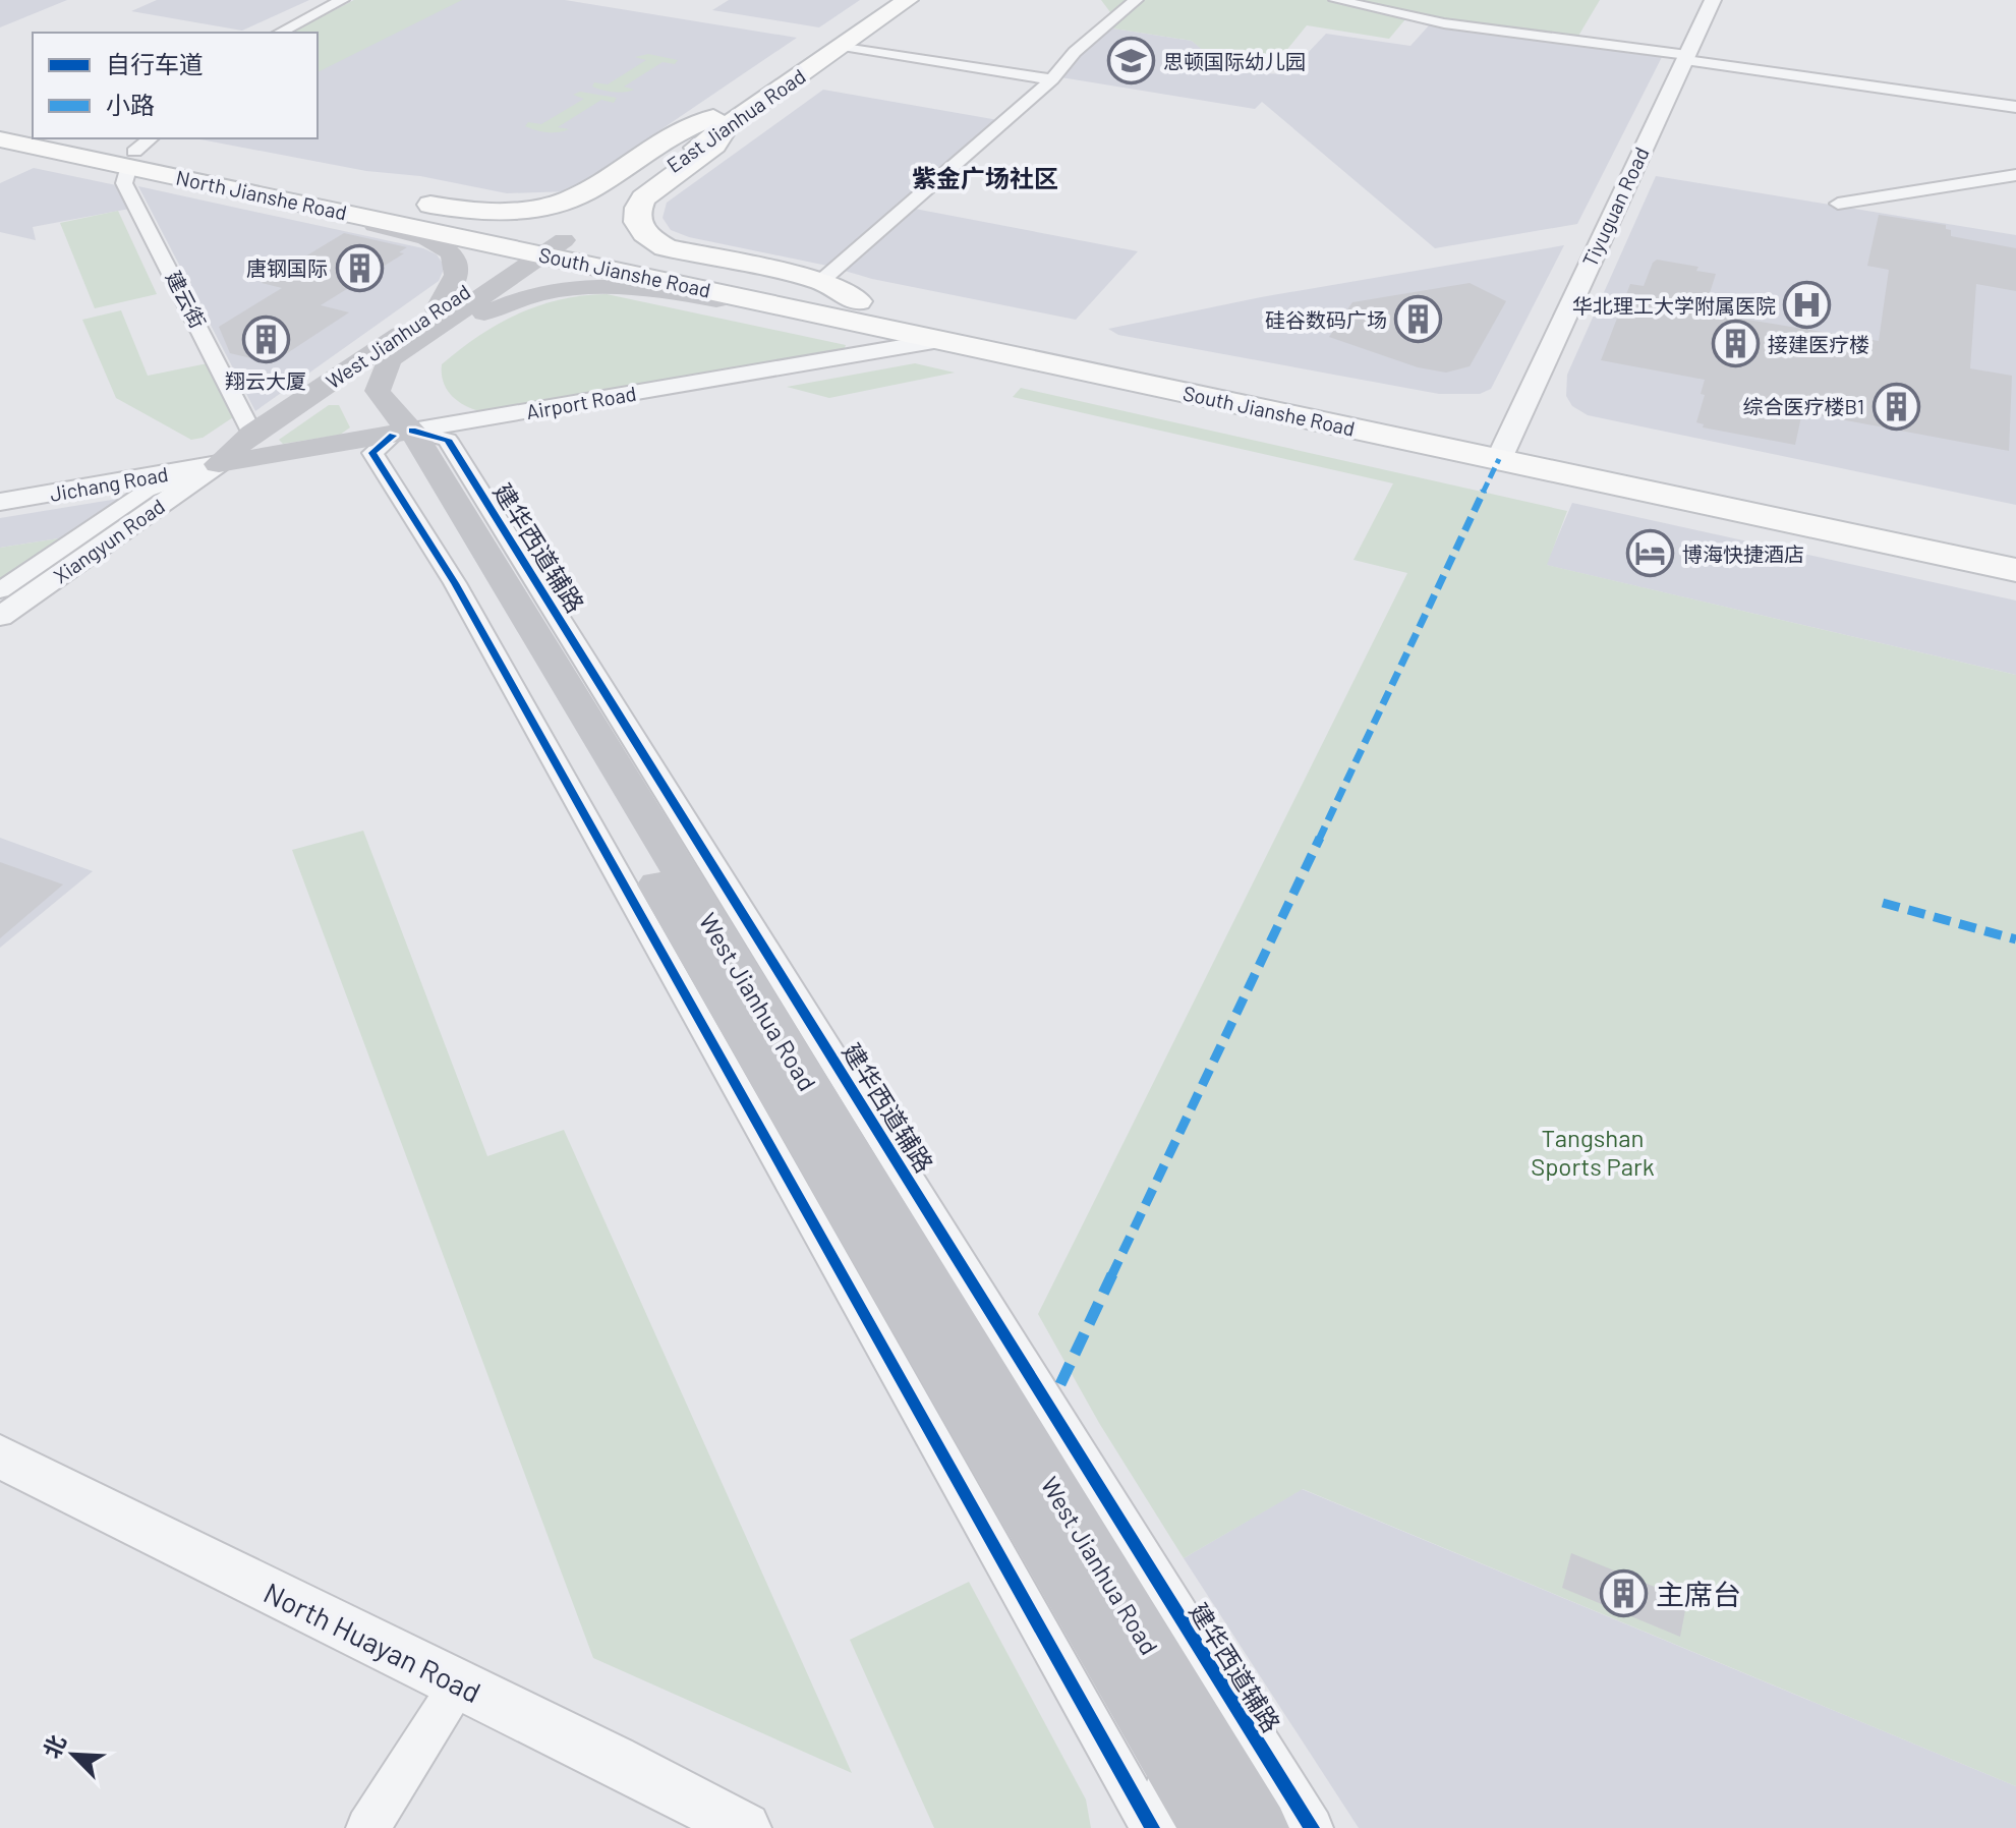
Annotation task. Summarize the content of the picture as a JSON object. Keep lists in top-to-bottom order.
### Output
{
  "streets": {
    "main road": [
      "East Jianhua Road",
      "North Jianshe Road",
      "South Jianshe Road",
      "West Jianhua Road",
      "Airport Road"
    ],
    "street": [
      "Tiyuguan Road",
      "建云街",
      "Jichang Road",
      "Xiangyun Road",
      "建华西道辅路",
      "North Huayan Road"
    ]
  },
  "crossings": [
    ["East Jianhua Road", "North Jianshe Road"],
    ["East Jianhua Road", "South Jianshe Road"],
    ["East Jianhua Road", "West Jianhua Road"],
    ["North Jianshe Road", "South Jianshe Road"],
    ["North Jianshe Road", "建云街"],
    ["North Jianshe Road", "West Jianhua Road"],
    ["Tiyuguan Road", "South Jianshe Road"],
    ["South Jianshe Road", "West Jianhua Road"],
    ["South Jianshe Road", "Airport Road"],
    ["建云街", "West Jianhua Road"],
    ["建云街", "Airport Road"],
    ["West Jianhua Road", "Airport Road"],
    ["West Jianhua Road", "建华西道辅路"],
    ["Airport Road", "Jichang Road"],
    ["Airport Road", "Xiangyun Road"],
    ["Airport Road", "建华西道辅路"],
    ["Jichang Road", "Xiangyun Road"]
  ],
  "districts": ["紫金广场社区"],
  "parks": ["Tangshan Sports Park"],
  "places": {
    "school or university": ["思顿国际幼儿园"],
    "building": [
      "唐钢国际",
      "硅谷数码广场",
      "翔云大厦",
      "接建医疗楼",
      "综合医疗楼B1",
      "主席台"
    ],
    "hospital": ["华北理工大学附属医院"],
    "hotel": ["博海快捷酒店"]
  },
  "legend": ["自行车道", "小路"],
  "north": "top left"
}
